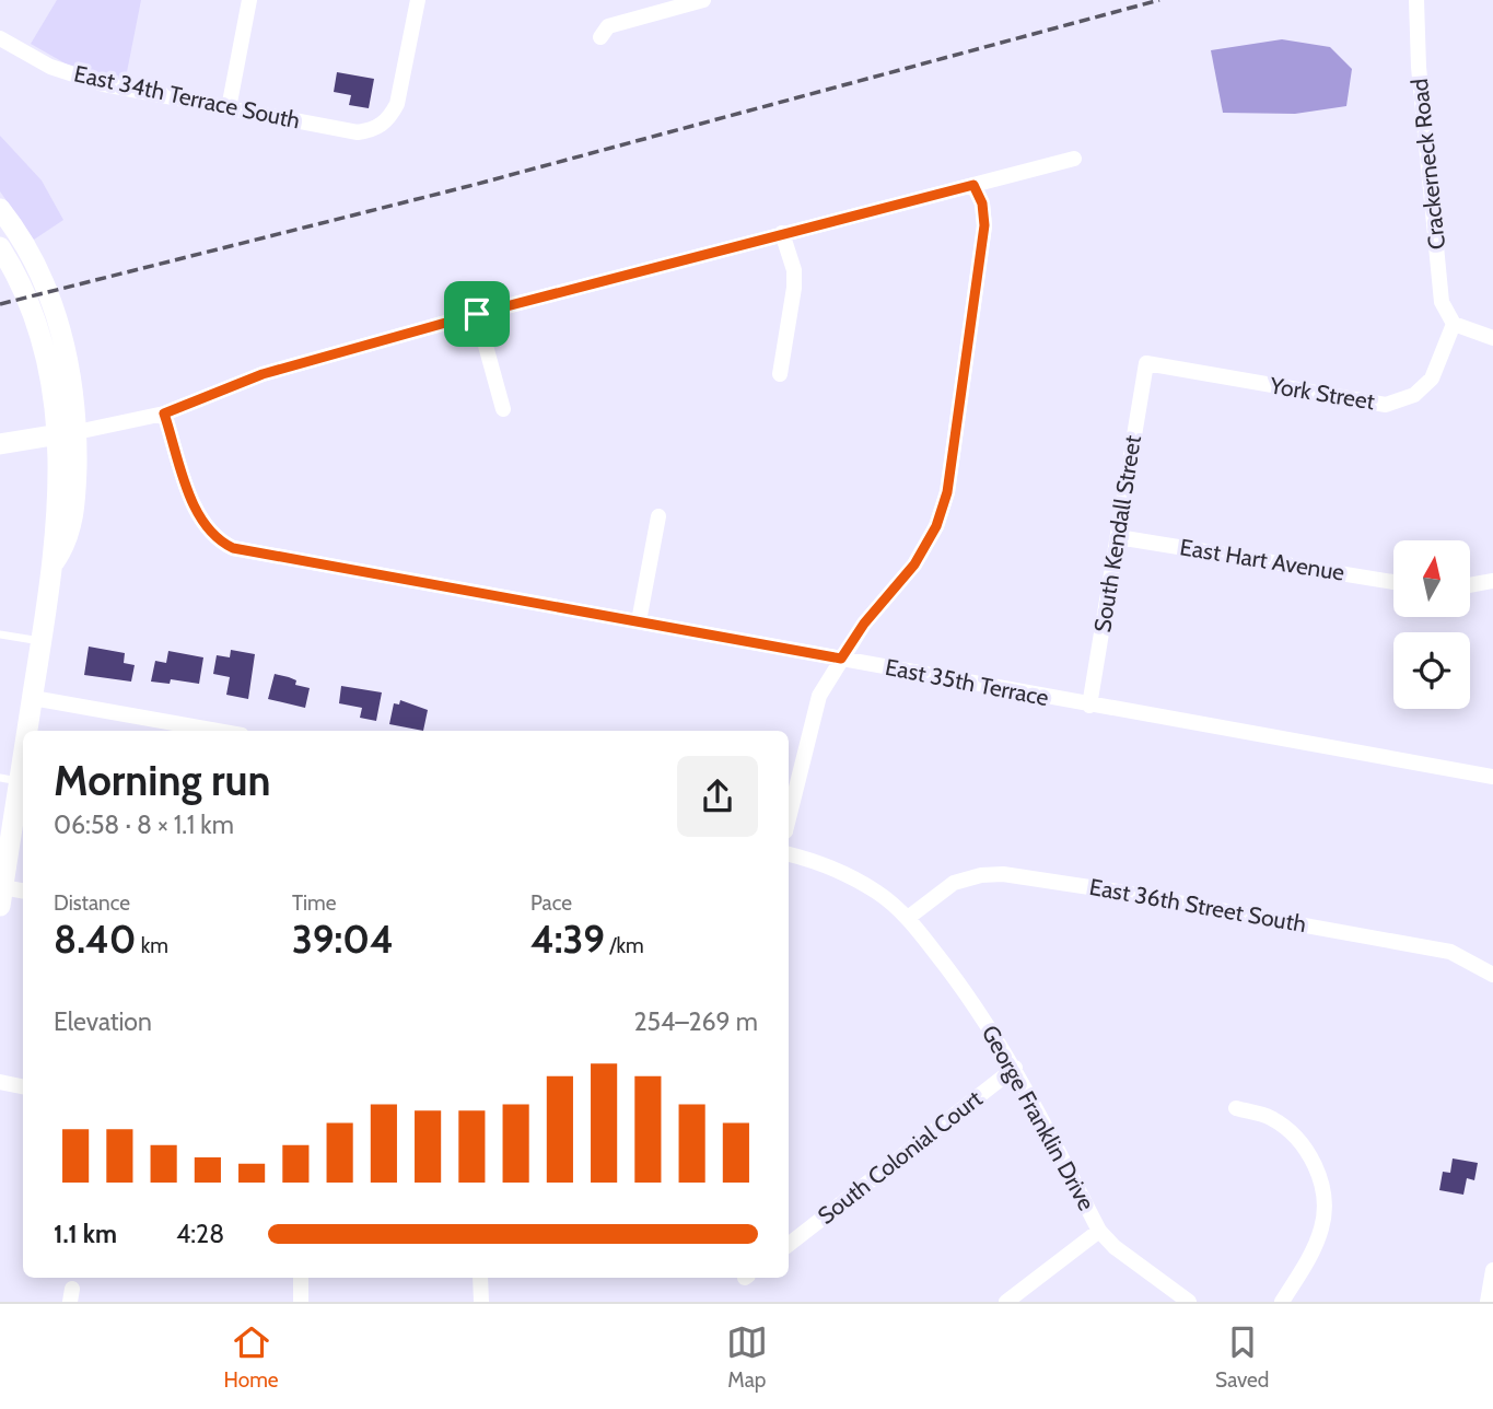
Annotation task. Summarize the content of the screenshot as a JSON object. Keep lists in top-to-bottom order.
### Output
{
  "streets": {
    "street": [
      "East 34th Terrace South",
      "Crackerneck Road",
      "York Street",
      "South Kendall Street",
      "East Hart Avenue",
      "East 35th Terrace",
      "East 36th Street South",
      "George Franklin Drive",
      "South Colonial Court"
    ]
  },
  "crossings": [
    ["Crackerneck Road", "York Street"],
    ["York Street", "South Kendall Street"],
    ["South Kendall Street", "East Hart Avenue"],
    ["South Kendall Street", "East 35th Terrace"],
    ["East 36th Street South", "George Franklin Drive"],
    ["George Franklin Drive", "South Colonial Court"]
  ],
  "north": "top",
  "page": {
    "heading": ["Morning run", "06:58 · 8 × 1.1 km"],
    "stats": [
      ["Distance", "8.40 km"],
      ["Time", "39:04"],
      ["Pace", "4:39 /km"]
    ],
    "chart": ["Elevation", "254–269 m"],
    "list": [
      {
        "name": "1.1 km",
        "note": "4:28"
      }
    ],
    "tabs": ["Home", "Map", "Saved"]
  }
}
